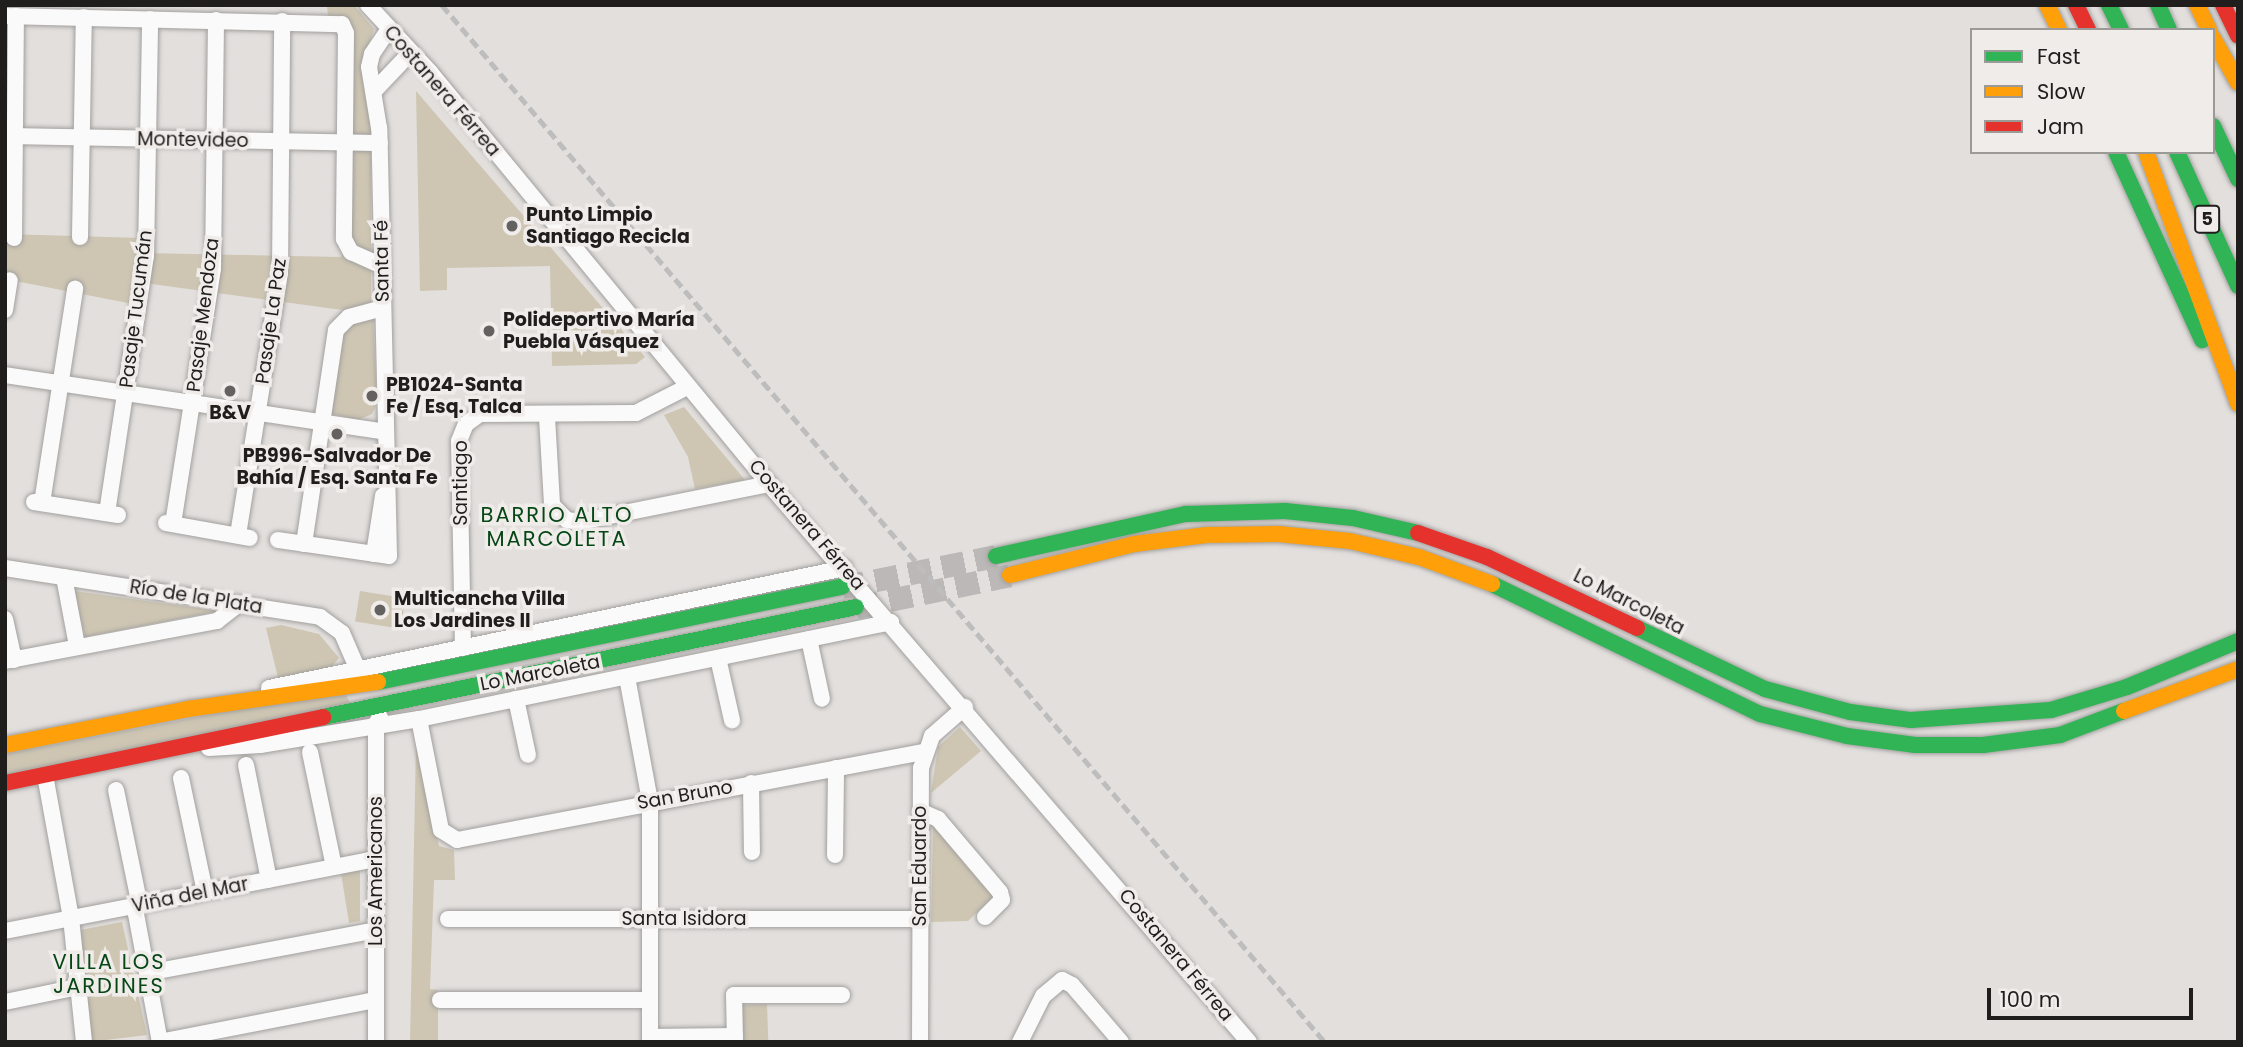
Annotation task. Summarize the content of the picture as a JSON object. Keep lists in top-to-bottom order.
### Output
{
  "streets": {
    "main road": ["5", "Lo Marcoleta"],
    "street": [
      "Costanera Férrea",
      "Montevideo",
      "Santa Fé",
      "Pasaje Tucumán",
      "Pasaje Mendoza",
      "Pasaje La Paz",
      "Santiago",
      "Río de la Plata",
      "San Bruno",
      "San Eduardo",
      "Los Americanos",
      "Viña del Mar",
      "Santa Isidora"
    ]
  },
  "crossings": [
    ["Costanera Férrea", "Santa Fé"],
    ["Costanera Férrea", "Santiago"],
    ["Costanera Férrea", "Lo Marcoleta"],
    ["Montevideo", "Santa Fé"],
    ["Montevideo", "Pasaje Tucumán"],
    ["Montevideo", "Pasaje Mendoza"],
    ["Montevideo", "Pasaje La Paz"],
    ["Pasaje Mendoza", "Pasaje La Paz"],
    ["Santiago", "Lo Marcoleta"],
    ["Río de la Plata", "Lo Marcoleta"],
    ["Lo Marcoleta", "San Bruno"],
    ["Lo Marcoleta", "Los Americanos"],
    ["San Bruno", "San Eduardo"],
    ["San Eduardo", "Santa Isidora"],
    ["Los Americanos", "Viña del Mar"]
  ],
  "districts": ["BARRIO ALTO MARCOLETA", "VILLA LOS JARDINES"],
  "places": [
    "Punto Limpio Santiago Recicla",
    "Polideportivo María Puebla Vásquez",
    "B&V",
    "PB1024-Santa Fe / Esq. Talca",
    "PB996-Salvador De Bahía / Esq. Santa Fe",
    "Multicancha Villa Los Jardines II"
  ],
  "legend": ["Fast", "Slow", "Jam"],
  "scale_bar": "100 m"
}
